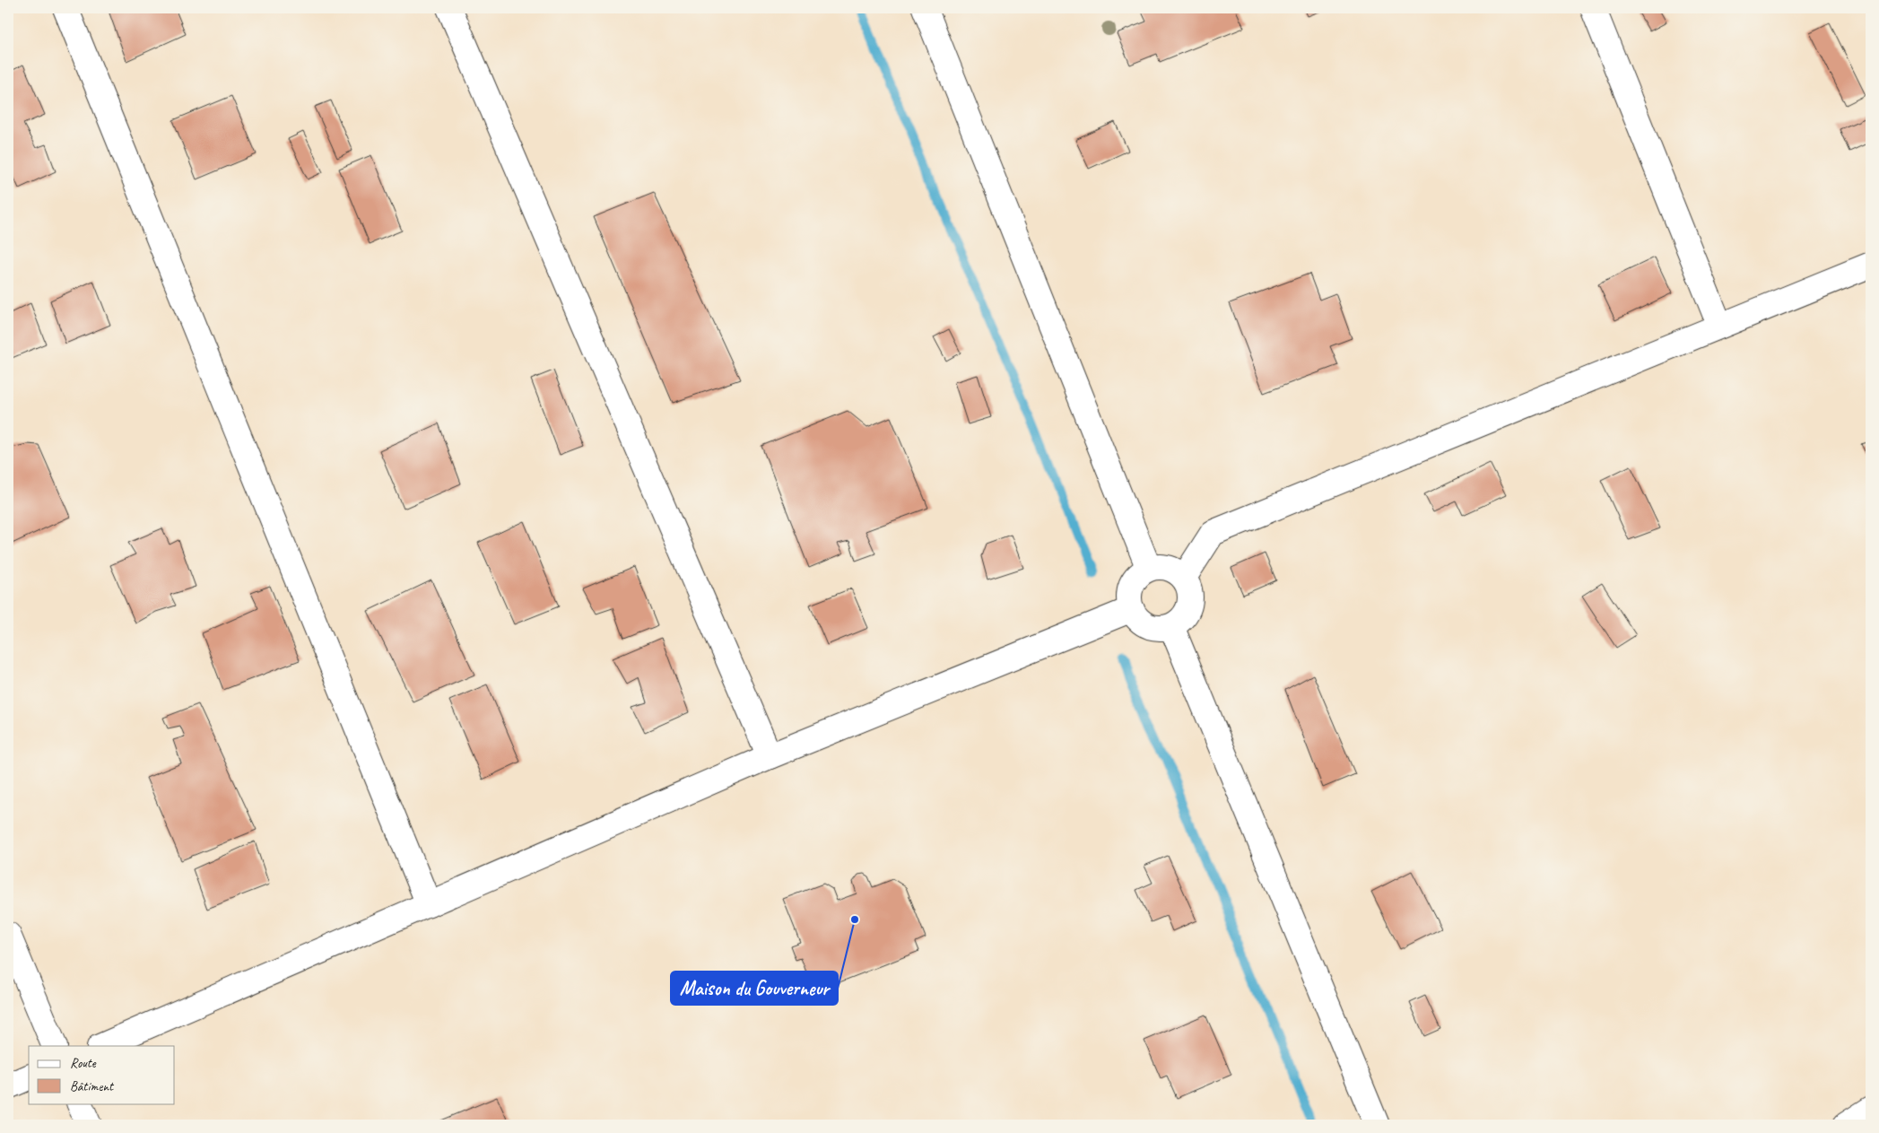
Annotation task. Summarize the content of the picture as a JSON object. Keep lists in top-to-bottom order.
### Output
{
  "places": ["Maison du Gouverneur"],
  "legend": ["Route", "Bâtiment"]
}
